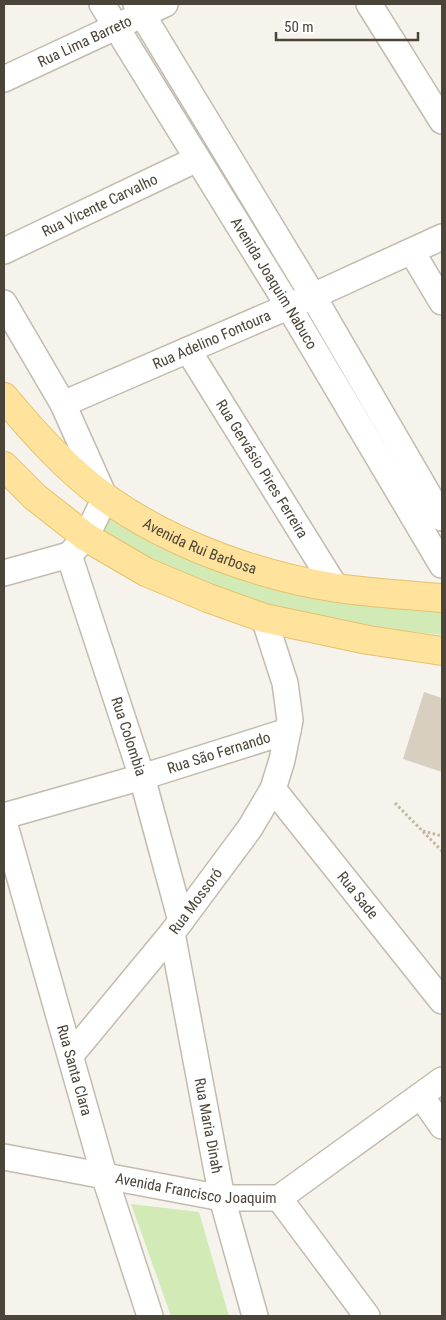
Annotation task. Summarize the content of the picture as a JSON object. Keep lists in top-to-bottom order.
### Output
{
  "streets": {
    "main road": ["Avenida Rui Barbosa"],
    "street": [
      "Rua Lima Barreto",
      "Rua Vicente Carvalho",
      "Avenida Joaquim Nabuco",
      "Rua Adelino Fontoura",
      "Rua Gervásio Pires Ferreira",
      "Rua Colombia",
      "Rua São Fernando",
      "Rua Sade",
      "Rua Mossoró",
      "Rua Santa Clara",
      "Rua Maria Dinah",
      "Avenida Francisco Joaquim"
    ]
  },
  "crossings": [
    ["Rua Lima Barreto", "Avenida Joaquim Nabuco"],
    ["Rua Vicente Carvalho", "Avenida Joaquim Nabuco"],
    ["Avenida Joaquim Nabuco", "Rua Adelino Fontoura"],
    ["Rua Adelino Fontoura", "Rua Gervásio Pires Ferreira"],
    ["Rua Gervásio Pires Ferreira", "Avenida Rui Barbosa"],
    ["Rua Colombia", "Rua São Fernando"],
    ["Rua Colombia", "Rua Mossoró"],
    ["Rua Colombia", "Rua Maria Dinah"],
    ["Rua São Fernando", "Rua Mossoró"],
    ["Rua Sade", "Rua Mossoró"],
    ["Rua Mossoró", "Rua Santa Clara"],
    ["Rua Mossoró", "Rua Maria Dinah"],
    ["Rua Santa Clara", "Avenida Francisco Joaquim"],
    ["Rua Maria Dinah", "Avenida Francisco Joaquim"]
  ],
  "scale_bar": "50 m"
}
